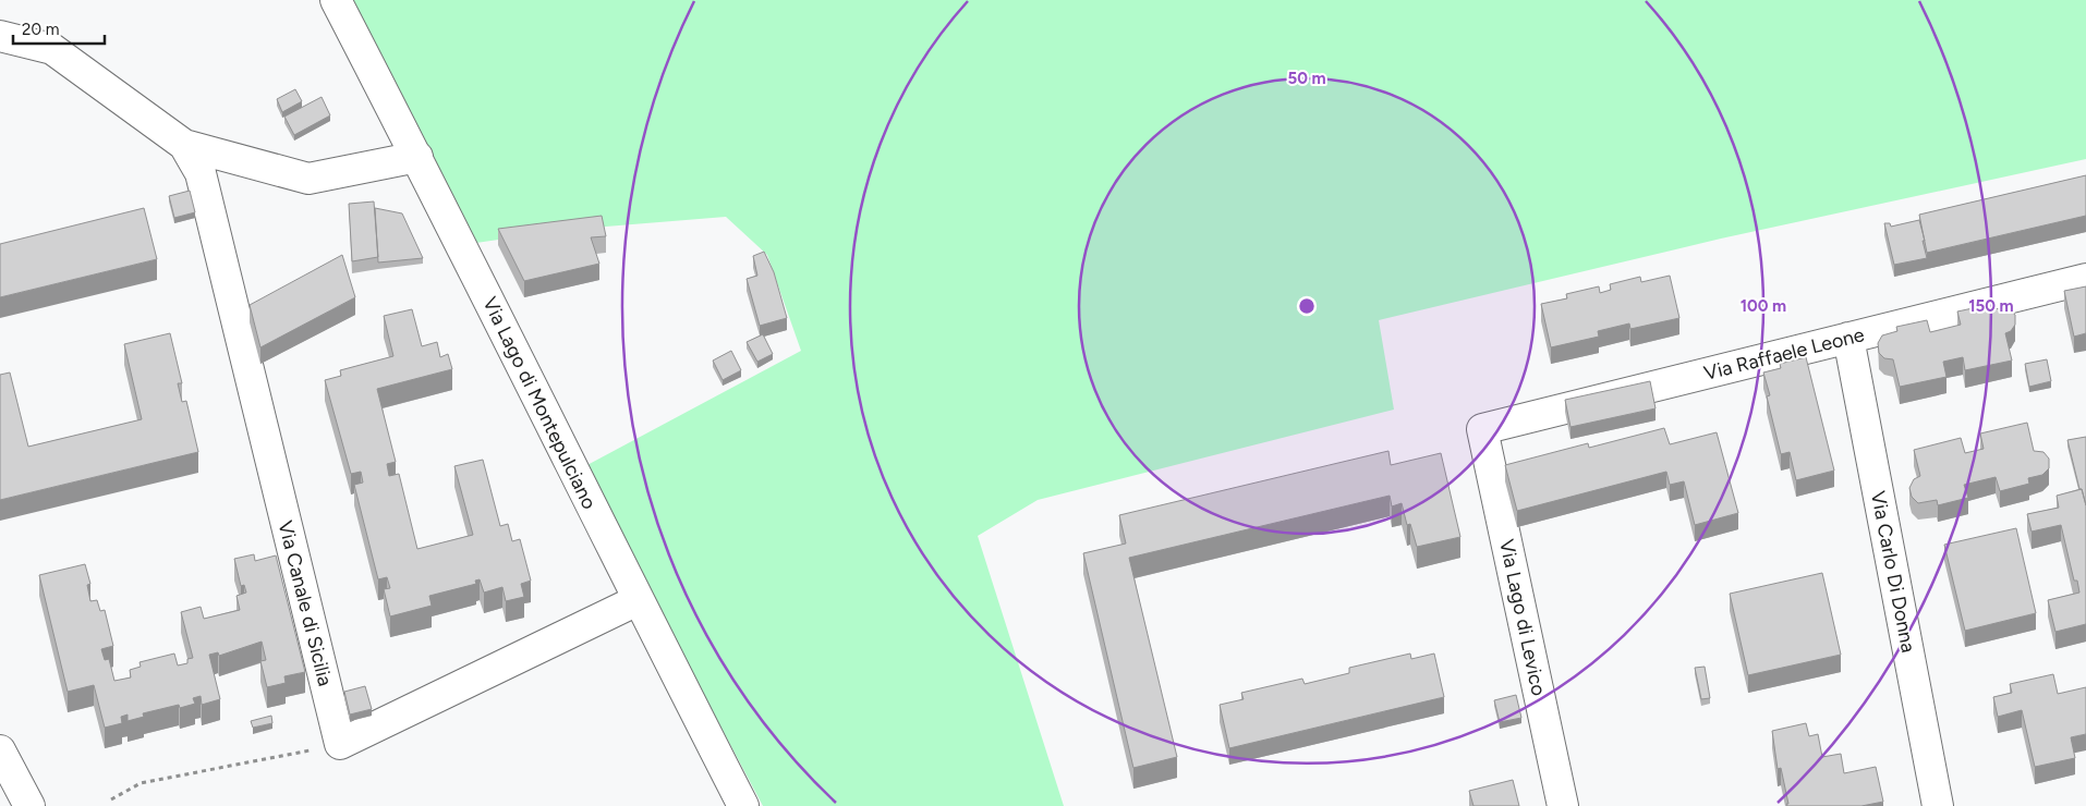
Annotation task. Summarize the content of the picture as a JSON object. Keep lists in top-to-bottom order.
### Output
{
  "streets": {
    "street": [
      "Via Raffaele Leone",
      "Via Lago di Montepulciano",
      "Via Carlo Di Donna",
      "Via Canale di Sicilia",
      "Via Lago di Levico"
    ]
  },
  "crossings": [
    ["Via Raffaele Leone", "Via Carlo Di Donna"],
    ["Via Raffaele Leone", "Via Lago di Levico"]
  ],
  "scale_bar": "20 m",
  "rings": ["50 m", "100 m", "150 m"]
}
